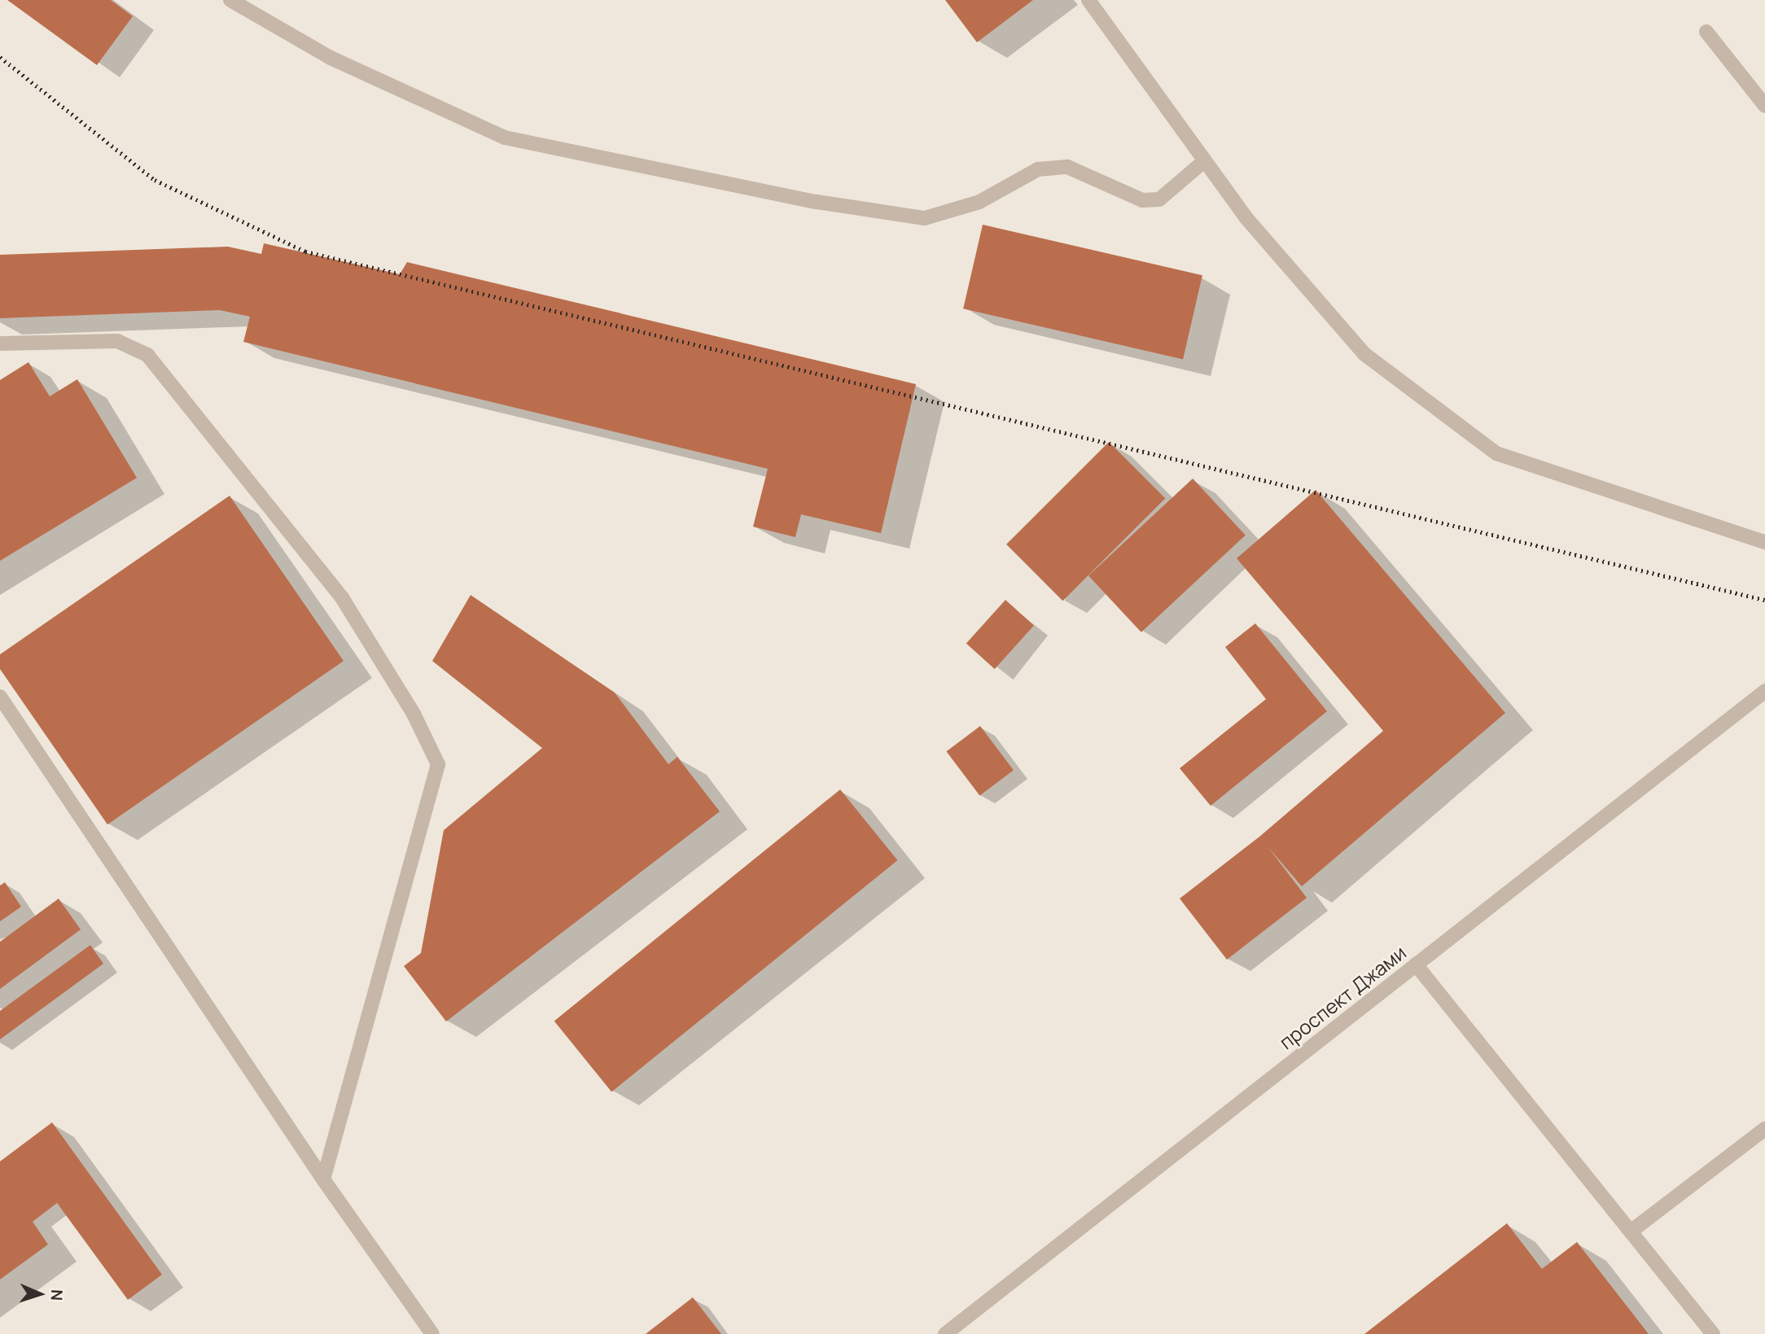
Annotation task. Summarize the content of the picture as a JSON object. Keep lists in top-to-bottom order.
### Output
{
  "streets": {
    "street": ["проспект Джами"]
  },
  "north": "right"
}
